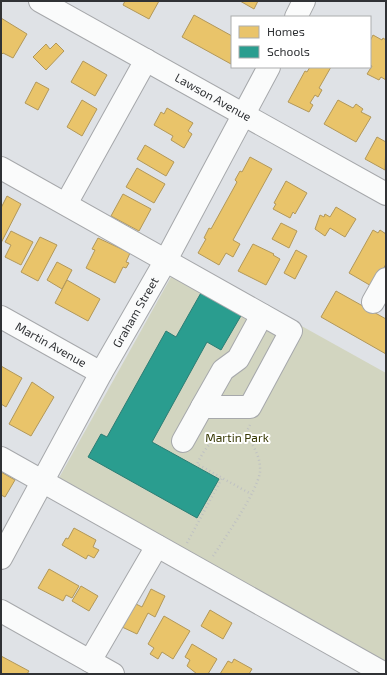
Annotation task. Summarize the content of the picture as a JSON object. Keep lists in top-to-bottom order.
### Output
{
  "streets": {
    "street": ["Lawson Avenue", "Graham Street", "Martin Avenue"]
  },
  "crossings": [
    ["Lawson Avenue", "Graham Street"],
    ["Graham Street", "Martin Avenue"]
  ],
  "parks": ["Martin Park"],
  "legend": ["Homes", "Schools"]
}
